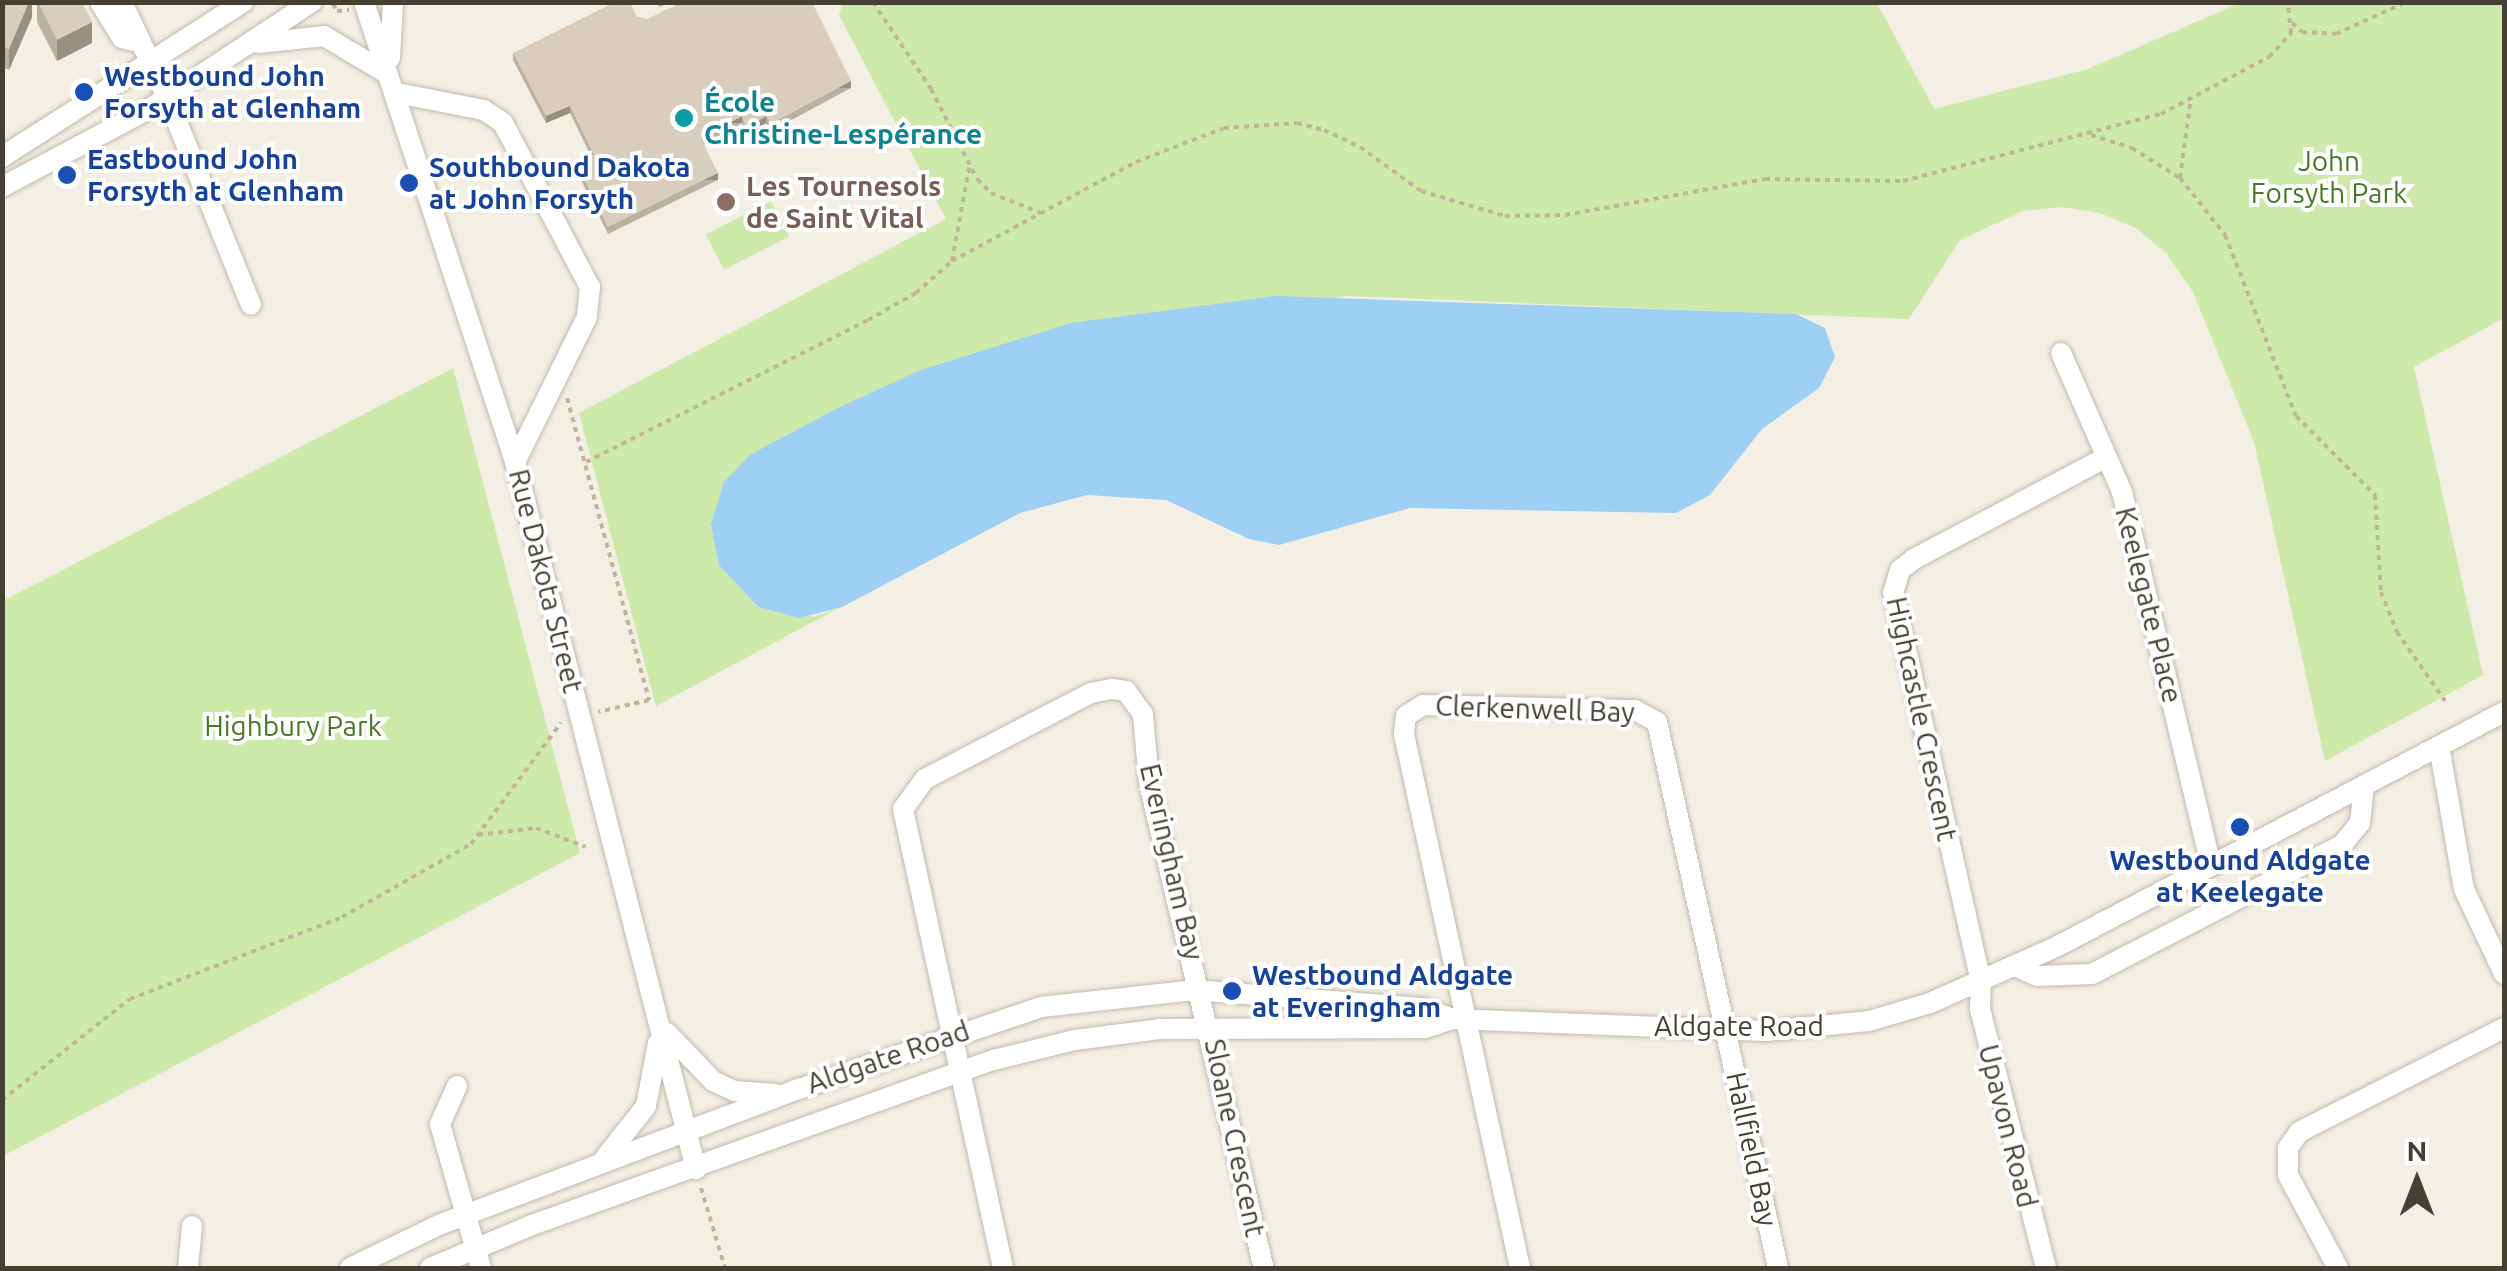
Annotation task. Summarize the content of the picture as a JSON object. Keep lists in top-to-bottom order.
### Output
{
  "streets": {
    "street": [
      "Rue Dakota Street",
      "Keelegate Place",
      "Clerkenwell Bay",
      "Highcastle Crescent",
      "Everingham Bay",
      "Aldgate Road",
      "Upavon Road",
      "Sloane Crescent",
      "Hallfield Bay"
    ]
  },
  "crossings": [
    ["Rue Dakota Street", "Aldgate Road"],
    ["Keelegate Place", "Highcastle Crescent"],
    ["Keelegate Place", "Aldgate Road"],
    ["Clerkenwell Bay", "Aldgate Road"],
    ["Clerkenwell Bay", "Hallfield Bay"],
    ["Highcastle Crescent", "Aldgate Road"],
    ["Highcastle Crescent", "Upavon Road"],
    ["Everingham Bay", "Aldgate Road"],
    ["Everingham Bay", "Sloane Crescent"],
    ["Aldgate Road", "Upavon Road"],
    ["Aldgate Road", "Sloane Crescent"],
    ["Aldgate Road", "Hallfield Bay"]
  ],
  "parks": ["John Forsyth Park", "Highbury Park"],
  "places": [
    "Westbound John Forsyth at Glenham",
    "École Christine-Lespérance",
    "Eastbound John Forsyth at Glenham",
    "Southbound Dakota at John Forsyth",
    "Les Tournesols de Saint Vital",
    "Westbound Aldgate at Keelegate",
    "Westbound Aldgate at Everingham"
  ],
  "north": "top"
}
